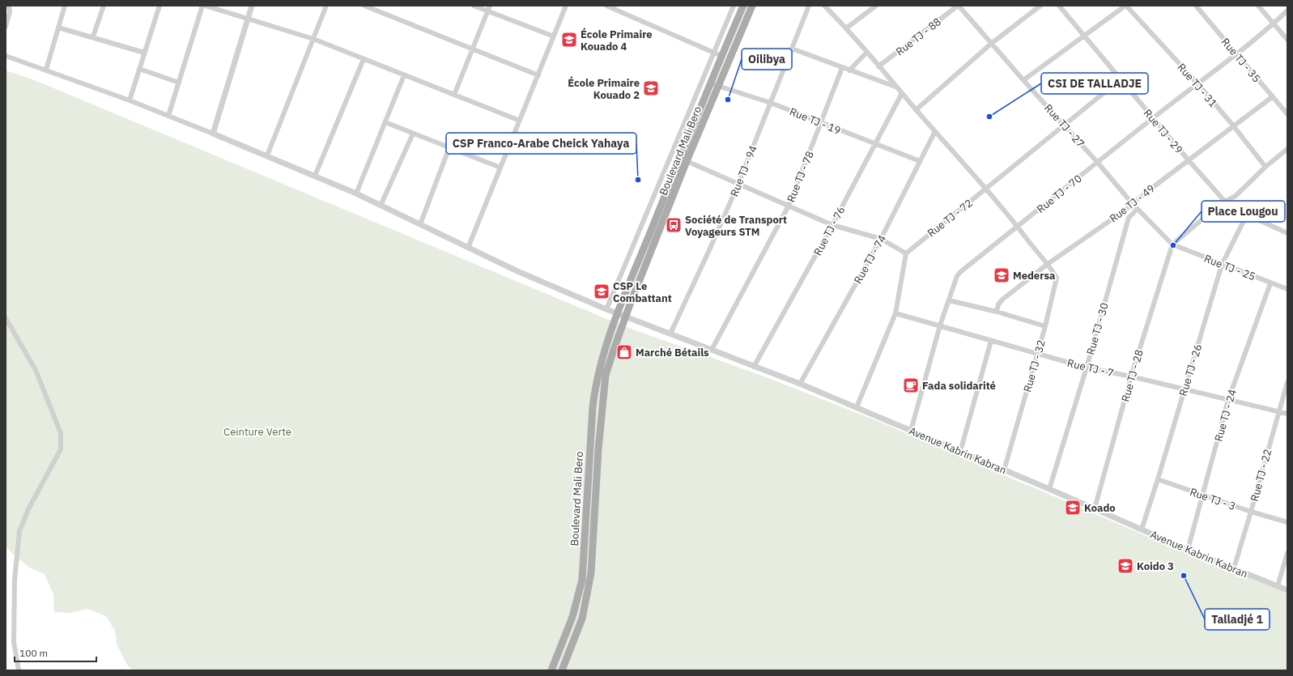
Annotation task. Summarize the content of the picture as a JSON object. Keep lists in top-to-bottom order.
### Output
{
  "streets": {
    "main road": ["Boulevard Mali Bero"],
    "street": [
      "Rue TJ - 88",
      "Rue TJ - 35",
      "Rue TJ - 31",
      "Rue TJ - 19",
      "Rue TJ - 27",
      "Rue TJ - 29",
      "Rue TJ - 94",
      "Rue TJ - 78",
      "Rue TJ - 70",
      "Rue TJ - 49",
      "Rue TJ - 72",
      "Rue TJ - 76",
      "Rue TJ - 74",
      "Rue TJ - 25",
      "Rue TJ - 30",
      "Rue TJ - 32",
      "Rue TJ - 7",
      "Rue TJ - 26",
      "Rue TJ - 28",
      "Rue TJ - 24",
      "Avenue Kabrin Kabran",
      "Rue TJ - 22",
      "Rue TJ - 3"
    ]
  },
  "crossings": [
    ["Rue TJ - 88", "Rue TJ - 27"],
    ["Rue TJ - 88", "Rue TJ - 32"],
    ["Rue TJ - 35", "Rue TJ - 70"],
    ["Rue TJ - 35", "Rue TJ - 49"],
    ["Rue TJ - 31", "Rue TJ - 70"],
    ["Rue TJ - 31", "Rue TJ - 49"],
    ["Rue TJ - 19", "Boulevard Mali Bero"],
    ["Rue TJ - 19", "Rue TJ - 94"],
    ["Rue TJ - 19", "Rue TJ - 78"],
    ["Rue TJ - 19", "Rue TJ - 76"],
    ["Rue TJ - 19", "Rue TJ - 74"],
    ["Rue TJ - 27", "Rue TJ - 70"],
    ["Rue TJ - 27", "Rue TJ - 49"],
    ["Rue TJ - 27", "Rue TJ - 72"],
    ["Rue TJ - 27", "Rue TJ - 25"],
    ["Rue TJ - 27", "Rue TJ - 30"],
    ["Rue TJ - 27", "Rue TJ - 28"],
    ["Rue TJ - 29", "Rue TJ - 70"],
    ["Rue TJ - 29", "Rue TJ - 49"],
    ["Rue TJ - 29", "Rue TJ - 72"],
    ["Rue TJ - 29", "Rue TJ - 26"],
    ["Boulevard Mali Bero", "Avenue Kabrin Kabran"],
    ["Rue TJ - 94", "Avenue Kabrin Kabran"],
    ["Rue TJ - 78", "Avenue Kabrin Kabran"],
    ["Rue TJ - 70", "Rue TJ - 32"],
    ["Rue TJ - 70", "Rue TJ - 7"],
    ["Rue TJ - 70", "Avenue Kabrin Kabran"],
    ["Rue TJ - 49", "Rue TJ - 32"],
    ["Rue TJ - 72", "Rue TJ - 32"],
    ["Rue TJ - 76", "Rue TJ - 32"],
    ["Rue TJ - 76", "Avenue Kabrin Kabran"],
    ["Rue TJ - 74", "Rue TJ - 32"],
    ["Rue TJ - 74", "Avenue Kabrin Kabran"],
    ["Rue TJ - 25", "Rue TJ - 26"],
    ["Rue TJ - 25", "Rue TJ - 28"],
    ["Rue TJ - 25", "Rue TJ - 24"],
    ["Rue TJ - 30", "Rue TJ - 7"],
    ["Rue TJ - 30", "Avenue Kabrin Kabran"],
    ["Rue TJ - 32", "Rue TJ - 7"],
    ["Rue TJ - 32", "Avenue Kabrin Kabran"],
    ["Rue TJ - 7", "Rue TJ - 26"],
    ["Rue TJ - 7", "Rue TJ - 28"],
    ["Rue TJ - 7", "Rue TJ - 24"],
    ["Rue TJ - 7", "Rue TJ - 22"],
    ["Rue TJ - 26", "Avenue Kabrin Kabran"],
    ["Rue TJ - 26", "Rue TJ - 3"],
    ["Rue TJ - 28", "Avenue Kabrin Kabran"],
    ["Rue TJ - 24", "Avenue Kabrin Kabran"],
    ["Rue TJ - 24", "Rue TJ - 3"],
    ["Avenue Kabrin Kabran", "Rue TJ - 22"],
    ["Rue TJ - 22", "Rue TJ - 3"]
  ],
  "parks": ["Ceinture Verte"],
  "places": {
    "school or university": [
      "École Primaire Kouado 4",
      "École Primaire Kouado 2",
      "Medersa",
      "CSP Le Combattant",
      "Koado",
      "Koido 3"
    ],
    "other": [
      "Oilibya",
      "CSI DE TALLADJE",
      "CSP Franco-Arabe Cheick Yahaya",
      "Place Lougou",
      "Talladjé 1"
    ],
    "bus stop": ["Société de Transport Voyageurs STM"],
    "shop": ["Marché Bétails"],
    "cafe": ["Fada solidarité"]
  },
  "scale_bar": "100 m"
}
